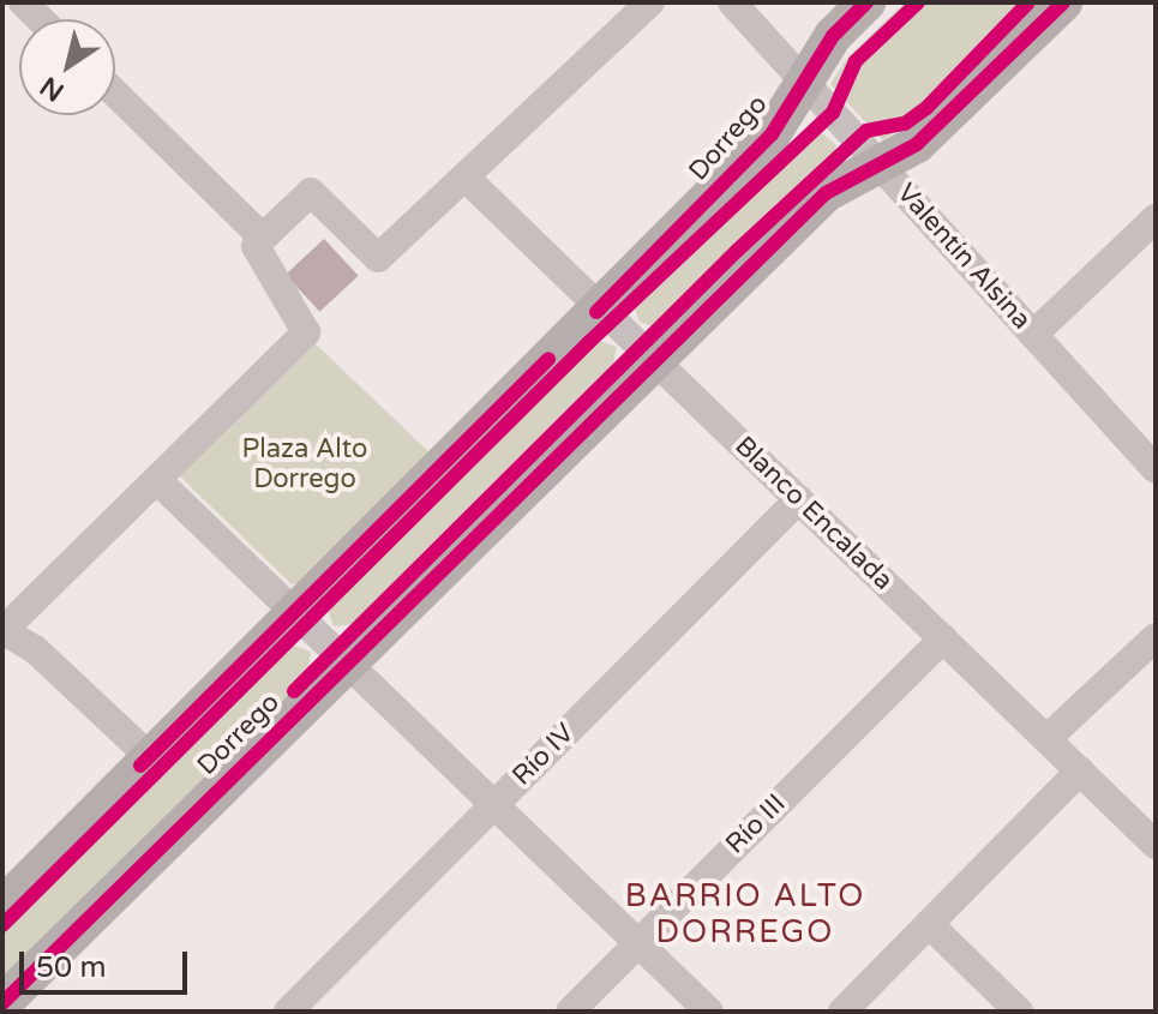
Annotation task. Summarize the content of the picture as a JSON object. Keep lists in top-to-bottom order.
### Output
{
  "streets": {
    "main road": ["Dorrego"],
    "street": [
      "Valentín Alsina",
      "Blanco Encalada",
      "Río IV",
      "Río III"
    ]
  },
  "crossings": [
    ["Dorrego", "Valentín Alsina"],
    ["Dorrego", "Blanco Encalada"],
    ["Blanco Encalada", "Río IV"],
    ["Blanco Encalada", "Río III"]
  ],
  "districts": ["BARRIO ALTO DORREGO"],
  "parks": ["Plaza Alto Dorrego"],
  "scale_bar": "50 m",
  "north": "bottom left"
}
